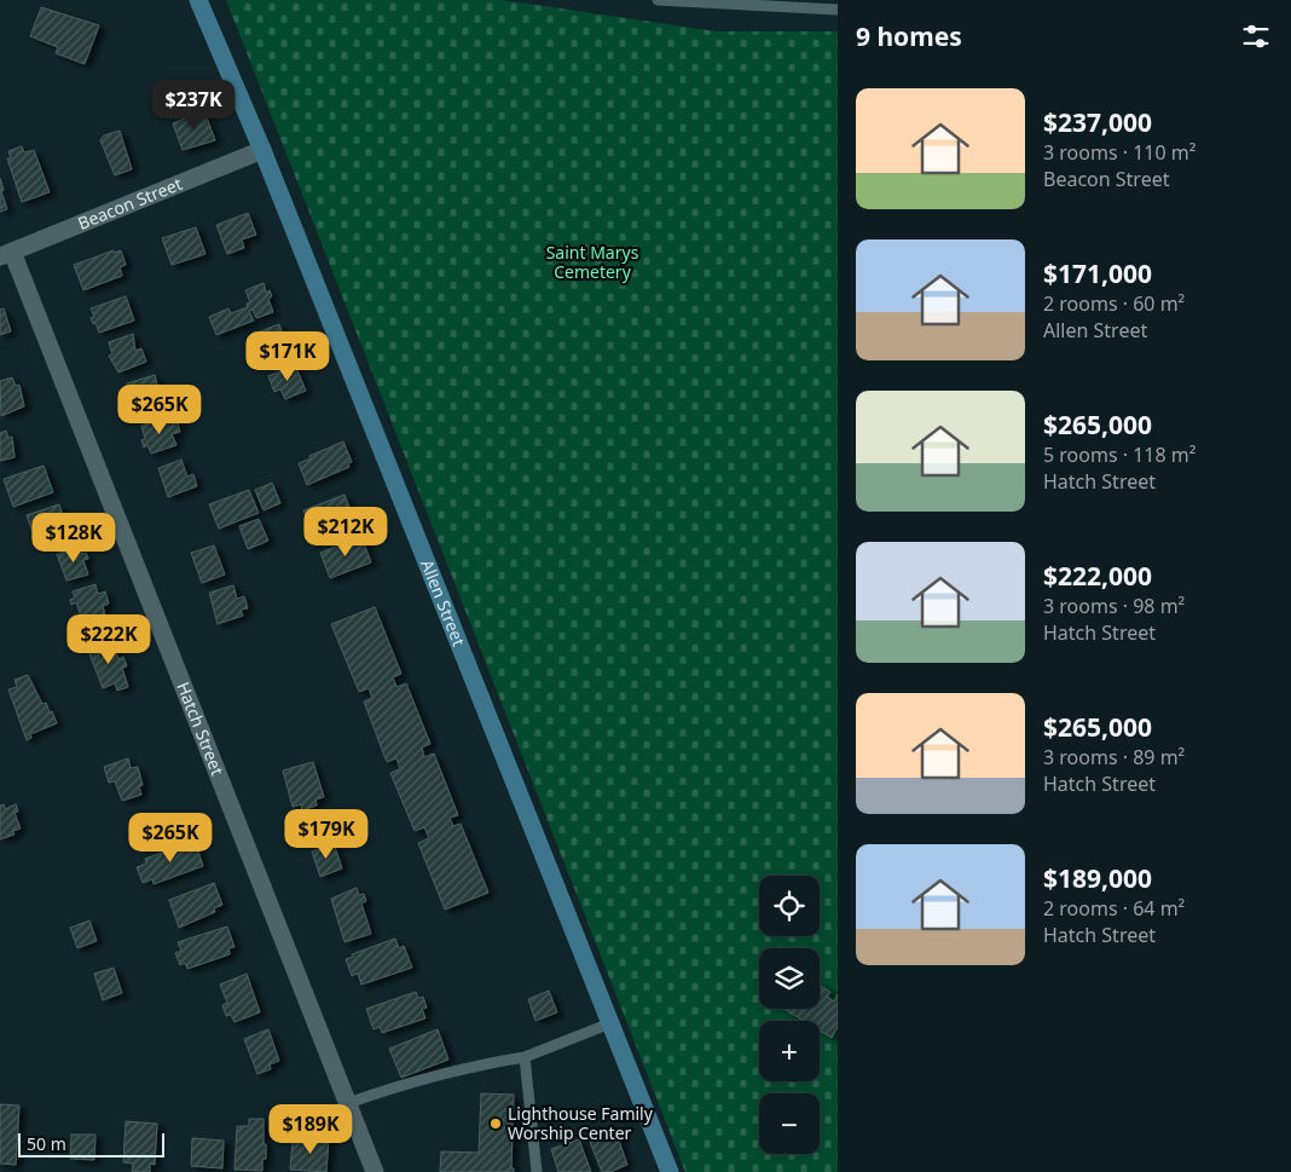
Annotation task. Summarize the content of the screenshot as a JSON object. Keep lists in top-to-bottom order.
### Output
{
  "streets": {
    "main road": ["Allen Street"],
    "street": ["Beacon Street", "Hatch Street"]
  },
  "crossings": [
    ["Beacon Street", "Allen Street"],
    ["Beacon Street", "Hatch Street"]
  ],
  "parks": ["Saint Marys Cemetery"],
  "places": ["Lighthouse Family Worship Center"],
  "scale_bar": "50 m",
  "page": {
    "heading": "9 homes",
    "list": [
      {
        "name": "$237,000",
        "note": "3 rooms · 110 m² · Beacon Street"
      },
      {
        "name": "$171,000",
        "note": "2 rooms · 60 m² · Allen Street"
      },
      {
        "name": "$265,000",
        "note": "5 rooms · 118 m² · Hatch Street"
      },
      {
        "name": "$222,000",
        "note": "3 rooms · 98 m² · Hatch Street"
      },
      {
        "name": "$265,000",
        "note": "3 rooms · 89 m² · Hatch Street"
      },
      {
        "name": "$189,000",
        "note": "2 rooms · 64 m² · Hatch Street"
      }
    ],
    "price": [
      "$237K",
      "$171K",
      "$265K",
      "$212K",
      "$128K",
      "$222K",
      "$179K",
      "$265K",
      "$189K"
    ],
    "map_buttons": ["+", "−"],
    "scale": "50 m"
  }
}
